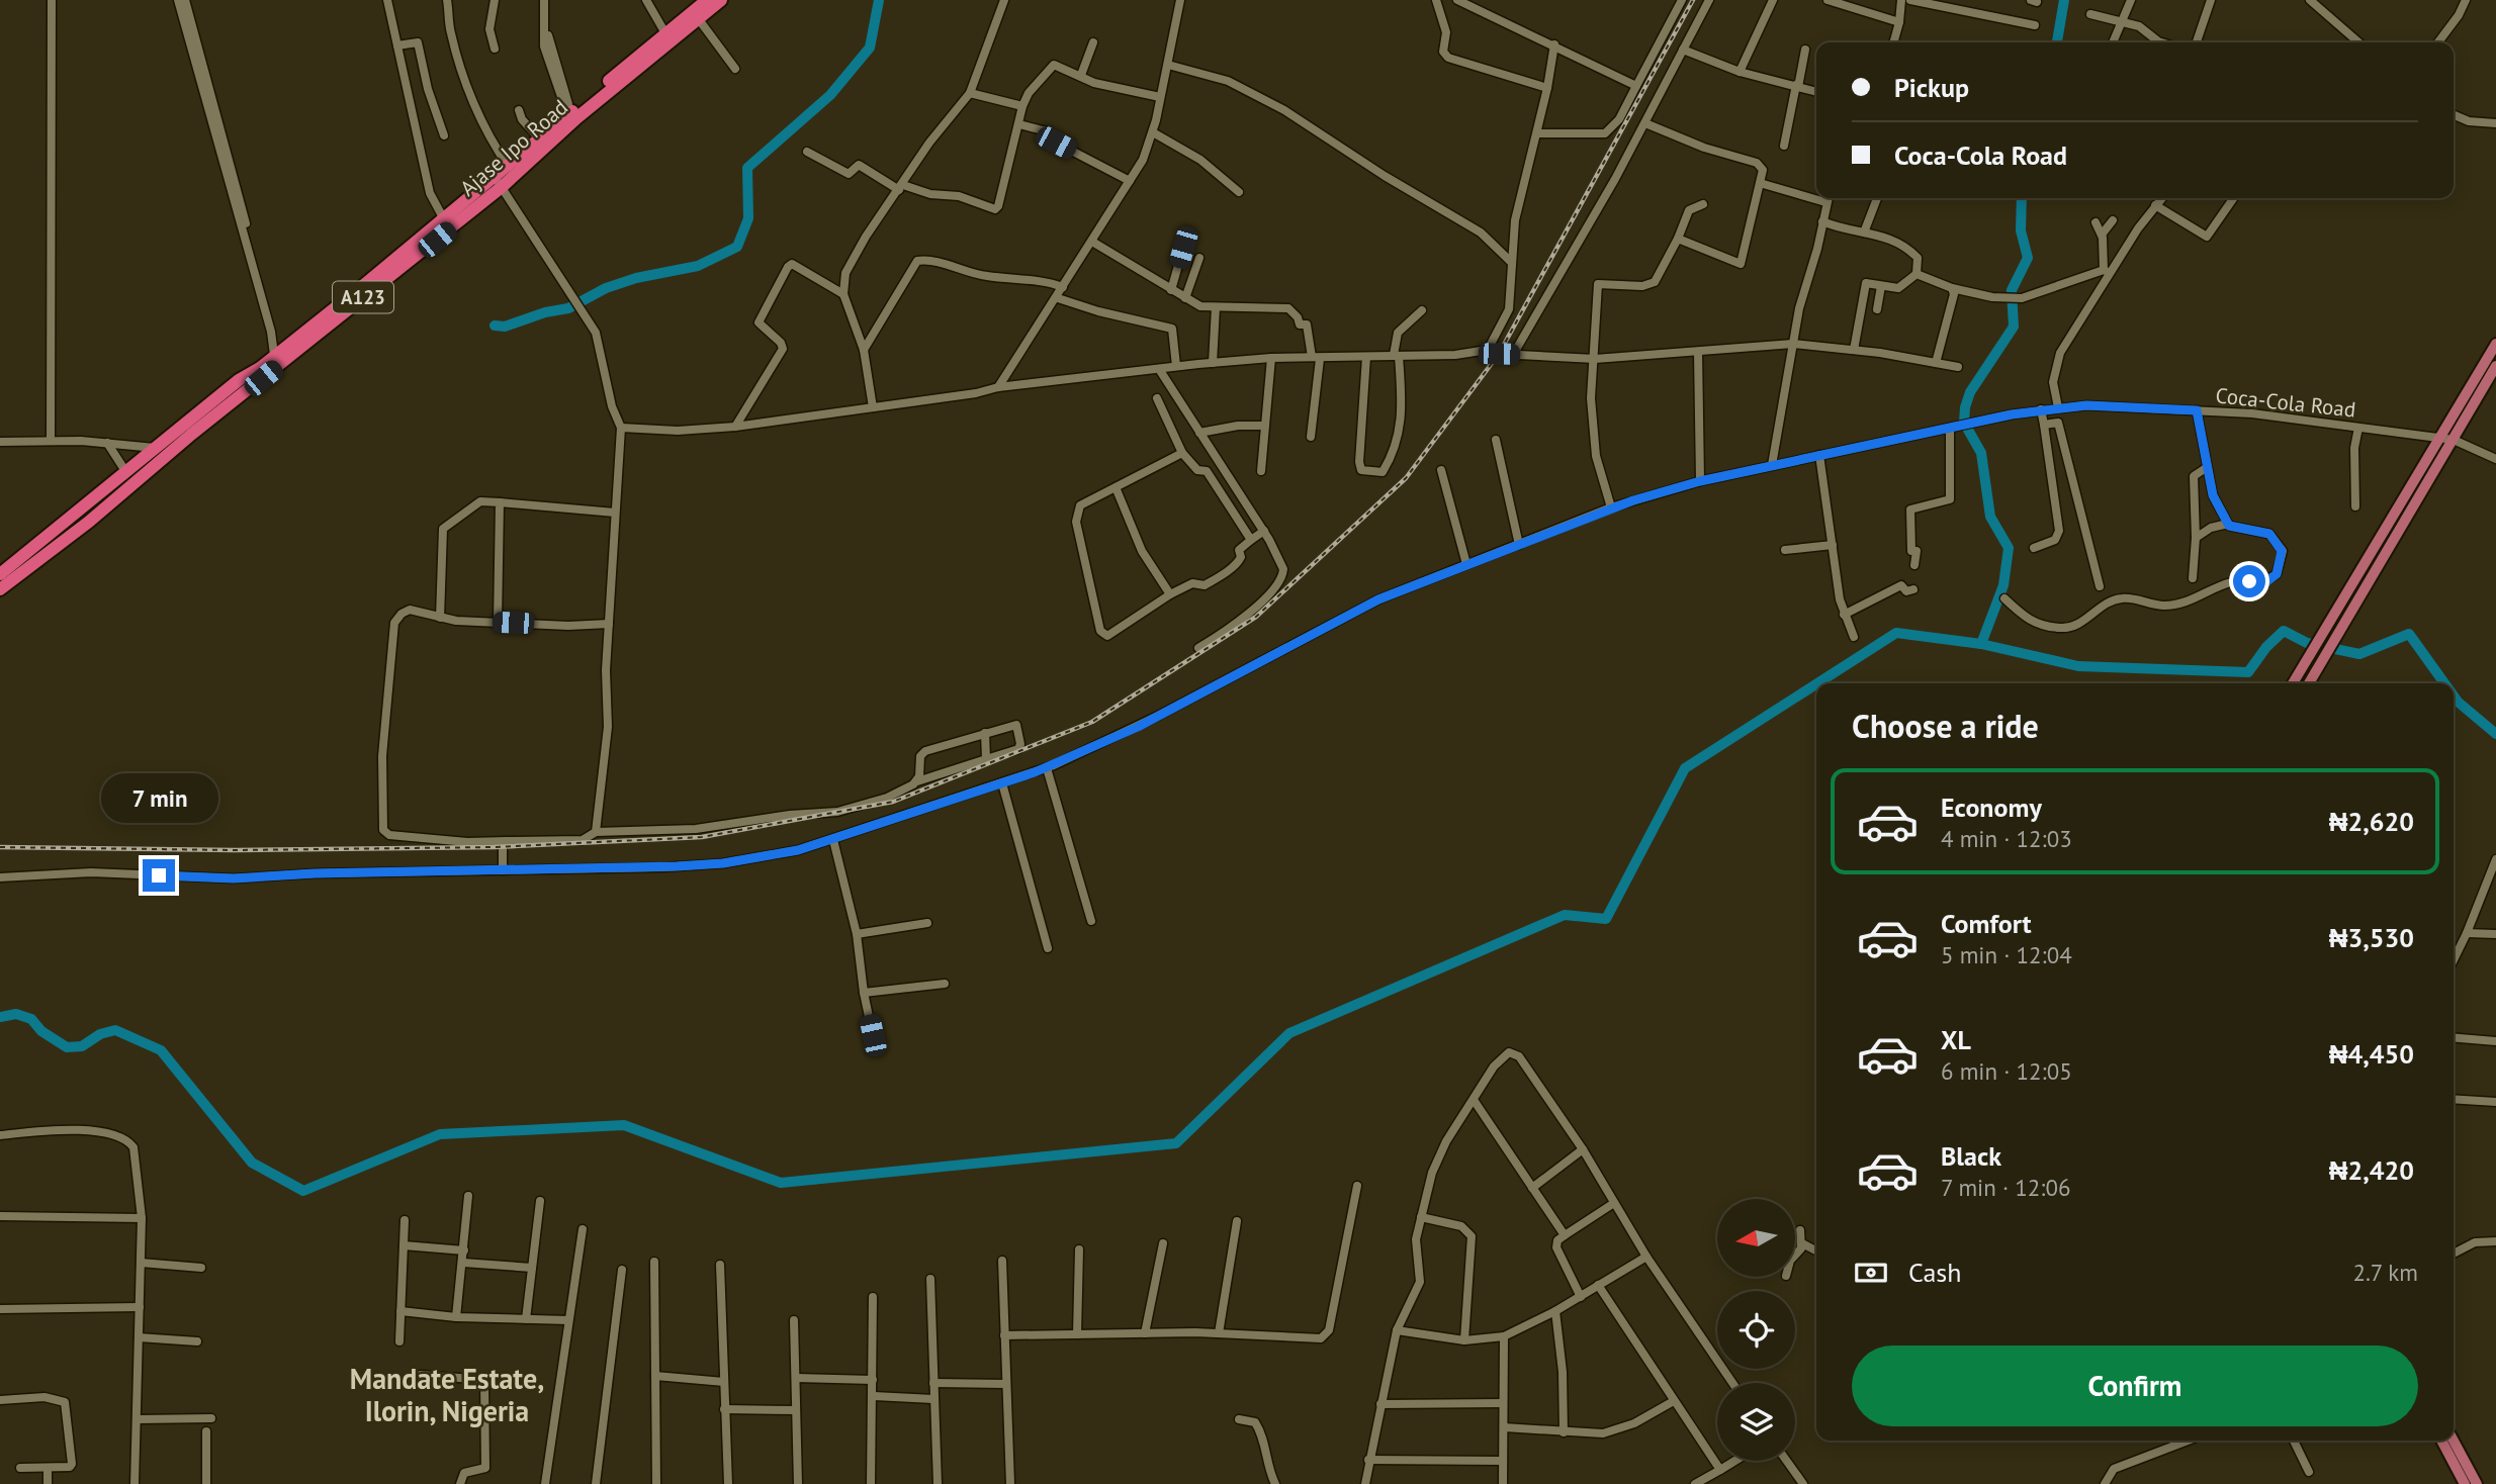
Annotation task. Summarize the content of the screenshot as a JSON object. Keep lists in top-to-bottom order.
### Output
{
  "streets": {
    "highway": ["Ajase Ipo Road", "A123"],
    "street": ["Coca-Cola Road"]
  },
  "districts": ["Mandate Estate, Ilorin, Nigeria"],
  "north": "left",
  "page": {
    "banner": ["Pickup", "Coca-Cola Road"],
    "heading": "Choose a ride",
    "list": [
      {
        "name": "Economy",
        "note": "4 min · 12:03",
        "value": "₦2,620"
      },
      {
        "name": "Comfort",
        "note": "5 min · 12:04",
        "value": "₦3,530"
      },
      {
        "name": "XL",
        "note": "6 min · 12:05",
        "value": "₦4,450"
      },
      {
        "name": "Black",
        "note": "7 min · 12:06",
        "value": "₦2,420"
      }
    ],
    "bubble": "7 min",
    "pay": ["Cash", "2.7 km"],
    "buttons": "Confirm"
  }
}
